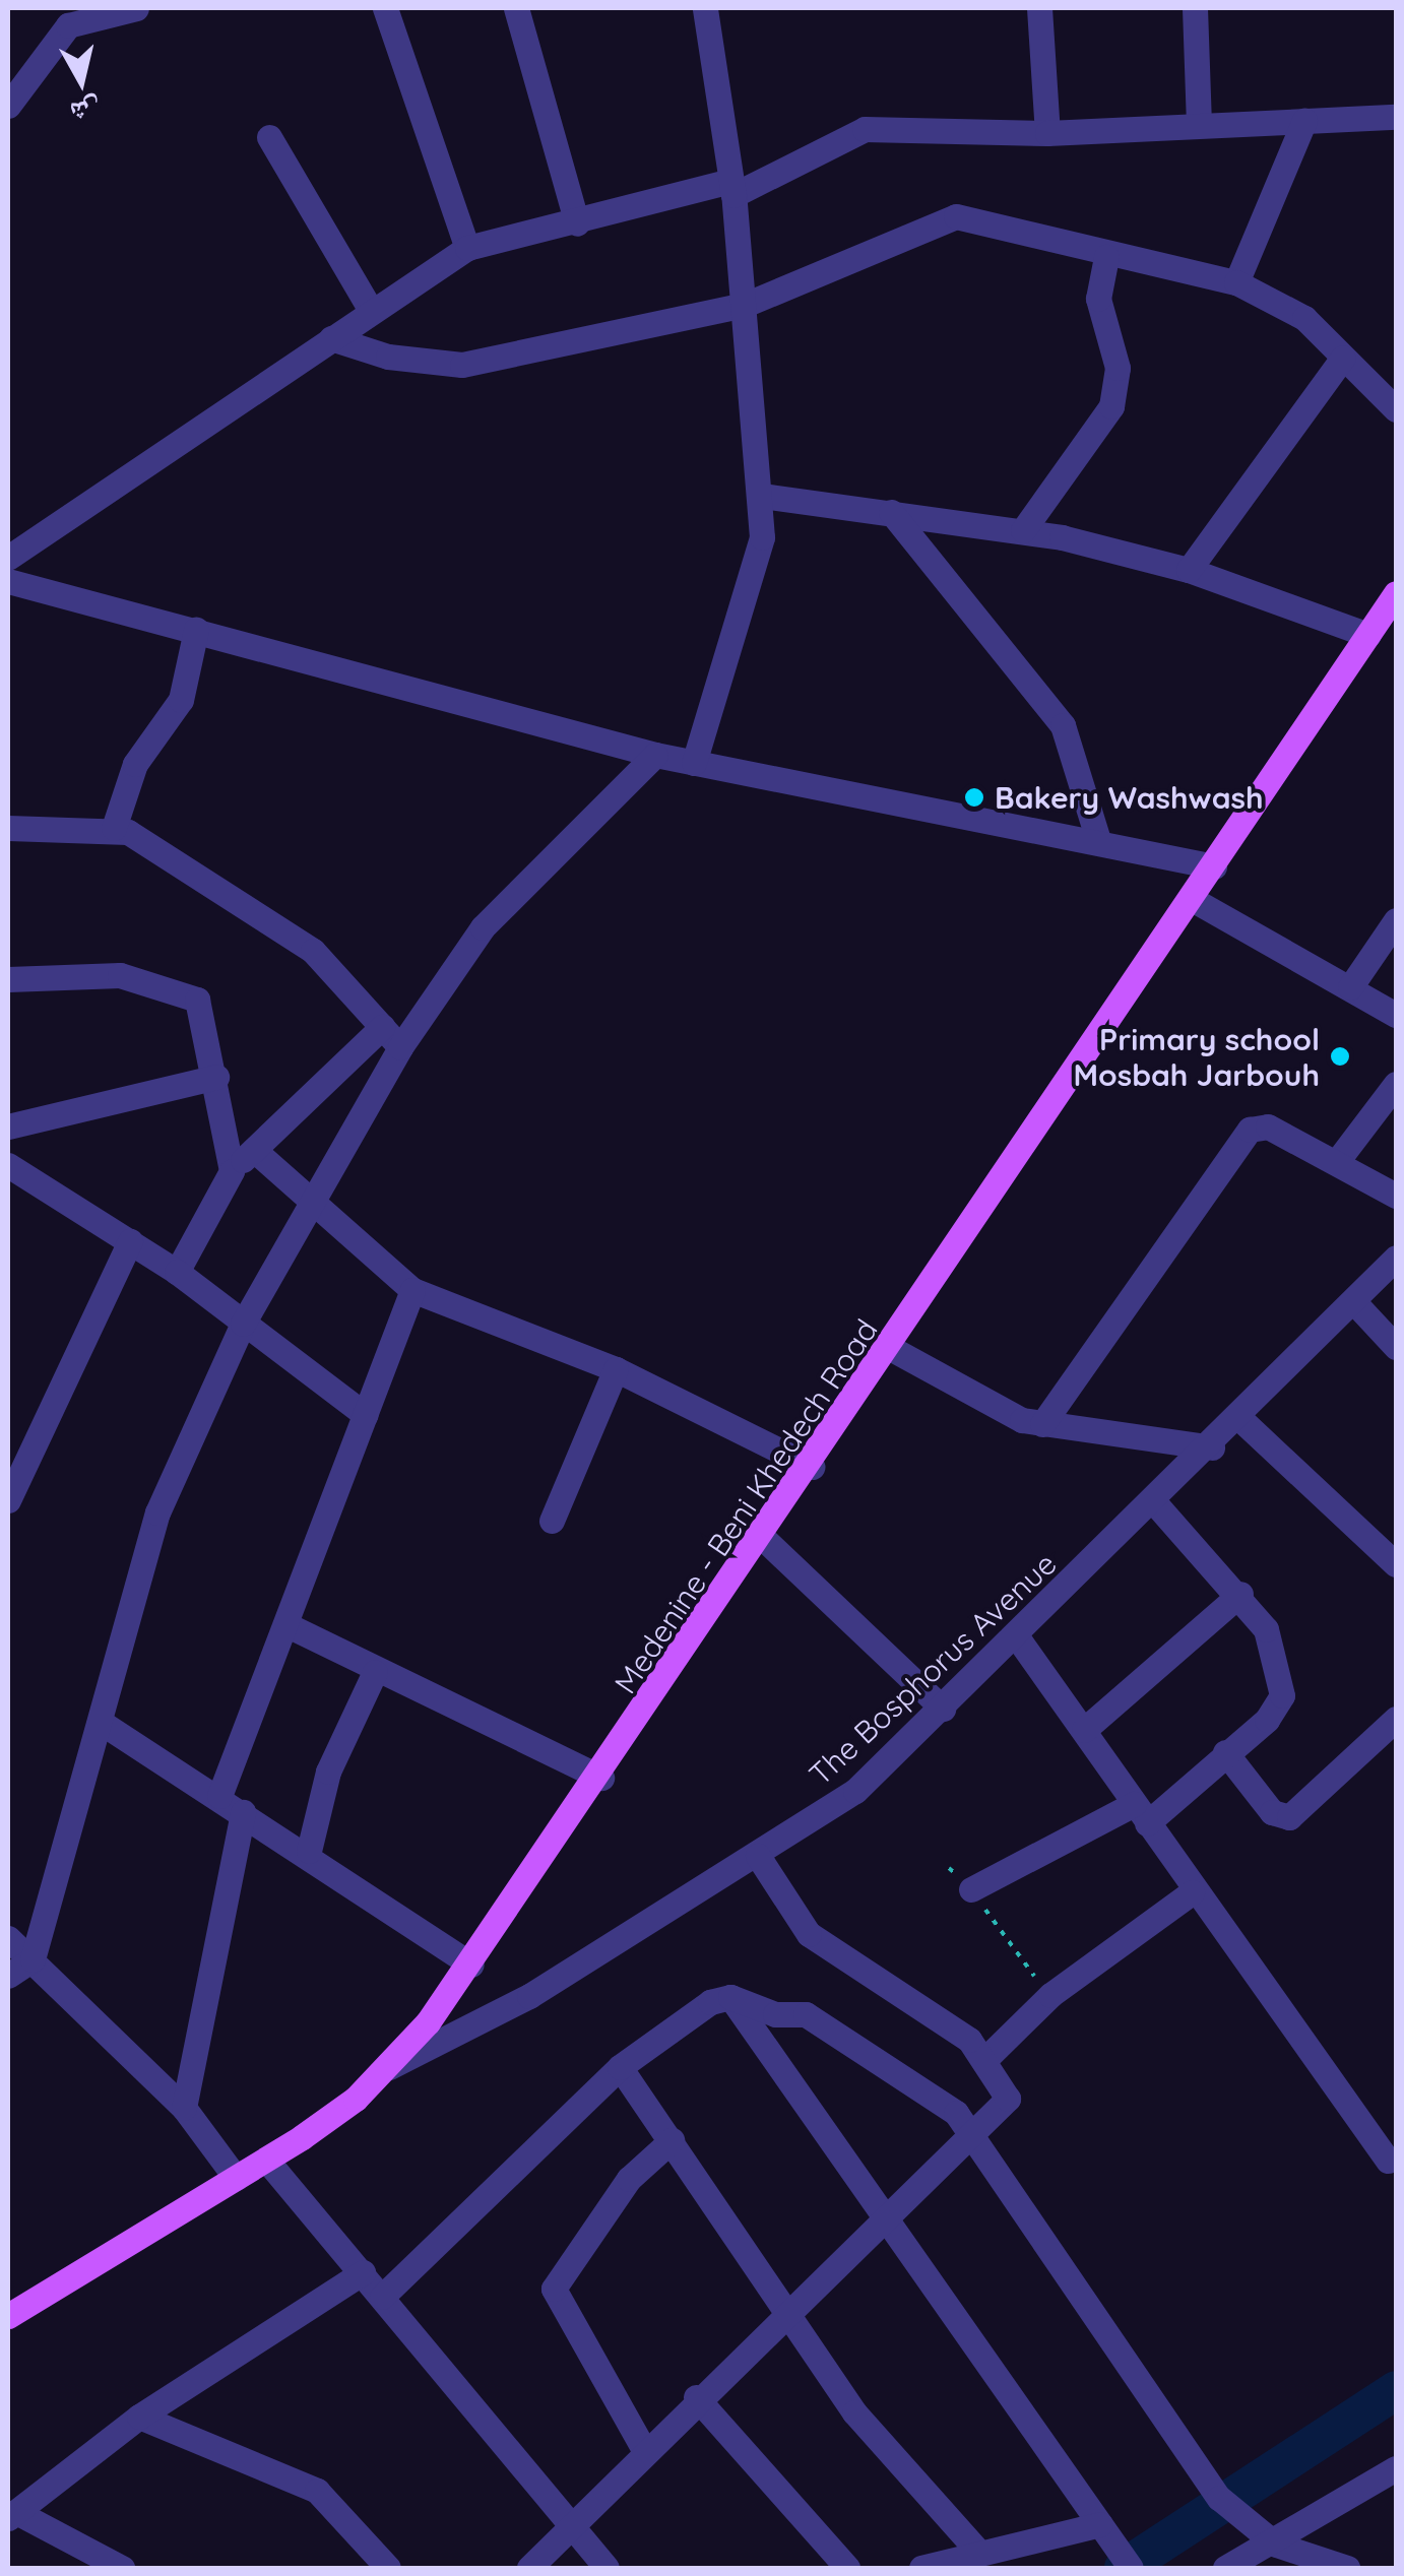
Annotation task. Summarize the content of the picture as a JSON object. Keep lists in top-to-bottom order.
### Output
{
  "streets": {
    "main road": ["Medenine - Beni Khedech Road"],
    "street": ["The Bosphorus Avenue"]
  },
  "crossings": [
    ["Medenine - Beni Khedech Road", "The Bosphorus Avenue"]
  ],
  "places": ["Bakery Washwash", "Primary school Mosbah Jarbouh"],
  "north": "bottom"
}
